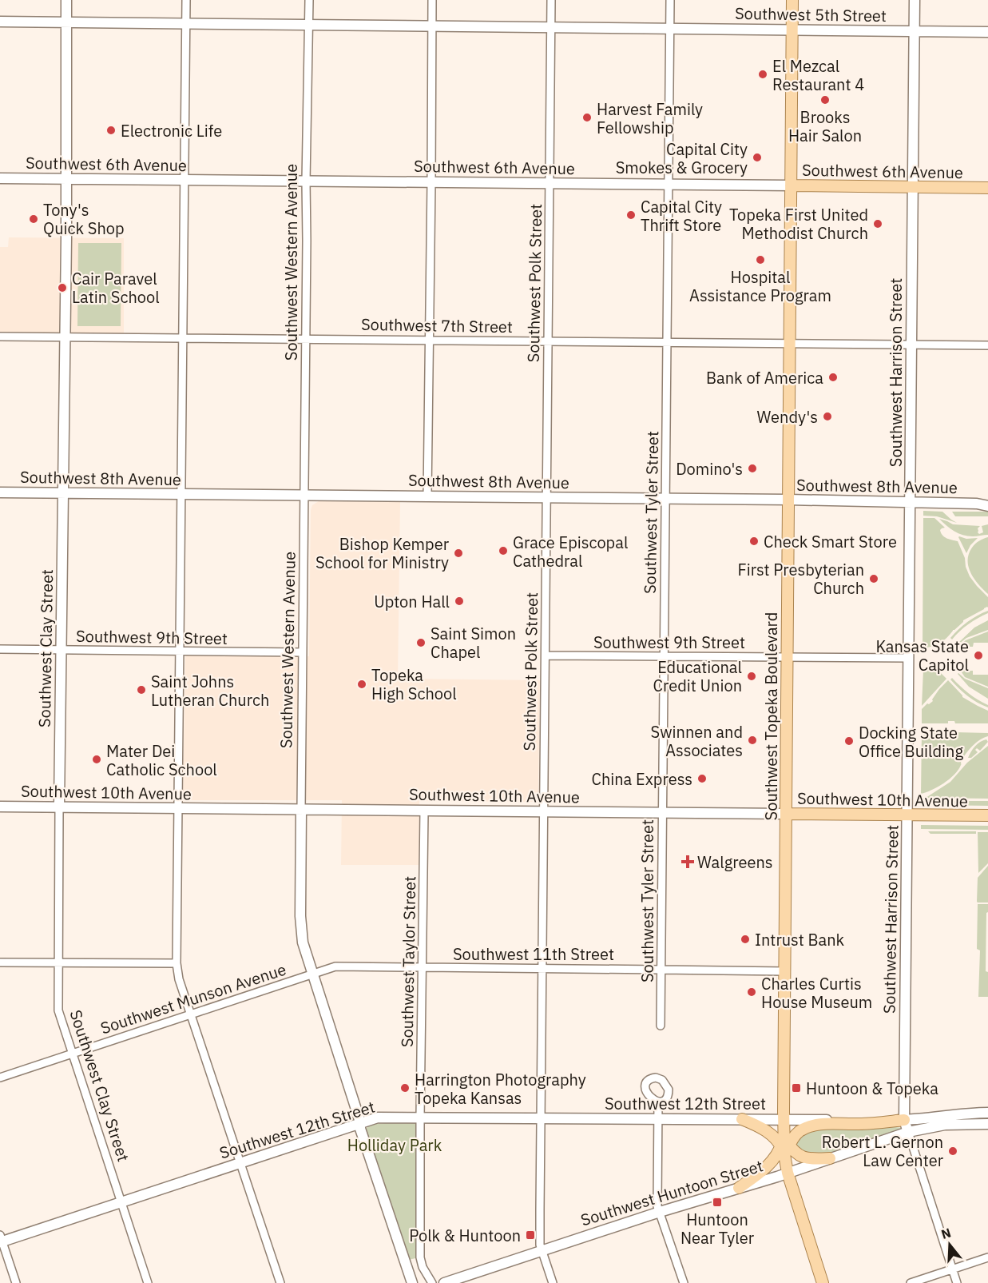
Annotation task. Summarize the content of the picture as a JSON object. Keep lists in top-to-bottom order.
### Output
{
  "streets": {
    "main road": [
      "Southwest 5th Street",
      "Southwest 6th Avenue",
      "Southwest Western Avenue",
      "Southwest Harrison Street",
      "Southwest 8th Avenue",
      "Southwest Clay Street",
      "Southwest Topeka Boulevard",
      "Southwest 10th Avenue",
      "Southwest 12th Street",
      "Southwest Huntoon Street"
    ],
    "street": [
      "Southwest Polk Street",
      "Southwest 7th Street",
      "Southwest Tyler Street",
      "Southwest 9th Street",
      "Southwest 11th Street",
      "Southwest Taylor Street",
      "Southwest Munson Avenue"
    ]
  },
  "crossings": [
    ["Southwest 5th Street", "Southwest Western Avenue"],
    ["Southwest 5th Street", "Southwest Polk Street"],
    ["Southwest 5th Street", "Southwest Harrison Street"],
    ["Southwest 5th Street", "Southwest Tyler Street"],
    ["Southwest 5th Street", "Southwest Clay Street"],
    ["Southwest 5th Street", "Southwest Topeka Boulevard"],
    ["Southwest 6th Avenue", "Southwest Western Avenue"],
    ["Southwest 6th Avenue", "Southwest Polk Street"],
    ["Southwest 6th Avenue", "Southwest Harrison Street"],
    ["Southwest 6th Avenue", "Southwest Tyler Street"],
    ["Southwest 6th Avenue", "Southwest Clay Street"],
    ["Southwest 6th Avenue", "Southwest Topeka Boulevard"],
    ["Southwest Western Avenue", "Southwest 7th Street"],
    ["Southwest Western Avenue", "Southwest 8th Avenue"],
    ["Southwest Western Avenue", "Southwest 9th Street"],
    ["Southwest Western Avenue", "Southwest 10th Avenue"],
    ["Southwest Western Avenue", "Southwest 11th Street"],
    ["Southwest Western Avenue", "Southwest Munson Avenue"],
    ["Southwest Western Avenue", "Southwest 12th Street"],
    ["Southwest Polk Street", "Southwest 7th Street"],
    ["Southwest Polk Street", "Southwest 8th Avenue"],
    ["Southwest Polk Street", "Southwest 9th Street"],
    ["Southwest Polk Street", "Southwest 10th Avenue"],
    ["Southwest Polk Street", "Southwest 11th Street"],
    ["Southwest Polk Street", "Southwest 12th Street"],
    ["Southwest Polk Street", "Southwest Huntoon Street"],
    ["Southwest 7th Street", "Southwest Harrison Street"],
    ["Southwest 7th Street", "Southwest Tyler Street"],
    ["Southwest 7th Street", "Southwest Clay Street"],
    ["Southwest 7th Street", "Southwest Topeka Boulevard"],
    ["Southwest Harrison Street", "Southwest 8th Avenue"],
    ["Southwest Harrison Street", "Southwest 9th Street"],
    ["Southwest Harrison Street", "Southwest 10th Avenue"],
    ["Southwest Harrison Street", "Southwest 12th Street"],
    ["Southwest Harrison Street", "Southwest Huntoon Street"],
    ["Southwest 8th Avenue", "Southwest Tyler Street"],
    ["Southwest 8th Avenue", "Southwest Clay Street"],
    ["Southwest 8th Avenue", "Southwest Topeka Boulevard"],
    ["Southwest Tyler Street", "Southwest 9th Street"],
    ["Southwest Tyler Street", "Southwest 10th Avenue"],
    ["Southwest Tyler Street", "Southwest 11th Street"],
    ["Southwest 9th Street", "Southwest Clay Street"],
    ["Southwest 9th Street", "Southwest Topeka Boulevard"],
    ["Southwest Clay Street", "Southwest 10th Avenue"],
    ["Southwest Clay Street", "Southwest Munson Avenue"],
    ["Southwest Clay Street", "Southwest 12th Street"],
    ["Southwest Topeka Boulevard", "Southwest 10th Avenue"],
    ["Southwest Topeka Boulevard", "Southwest 11th Street"],
    ["Southwest Topeka Boulevard", "Southwest 12th Street"],
    ["Southwest Topeka Boulevard", "Southwest Huntoon Street"],
    ["Southwest 10th Avenue", "Southwest Taylor Street"],
    ["Southwest 11th Street", "Southwest Taylor Street"],
    ["Southwest 11th Street", "Southwest Munson Avenue"],
    ["Southwest Taylor Street", "Southwest 12th Street"]
  ],
  "parks": ["Holliday Park"],
  "places": {
    "other": [
      "El Mezcal Restaurant 4",
      "Brooks Hair Salon",
      "Harvest Family Fellowship",
      "Electronic Life",
      "Capital City Smokes & Grocery",
      "Capital City Thrift Store",
      "Tony's Quick Shop",
      "Topeka First United Methodist Church",
      "Hospital Assistance Program",
      "Cair Paravel Latin School",
      "Bank of America",
      "Wendy's",
      "Domino's",
      "Check Smart Store",
      "Grace Episcopal Cathedral",
      "Bishop Kemper School for Ministry",
      "First Presbyterian Church",
      "Upton Hall",
      "Saint Simon Chapel",
      "Kansas State Capitol",
      "Educational Credit Union",
      "Topeka High School",
      "Saint Johns Lutheran Church",
      "Swinnen and Associates",
      "Docking State Office Building",
      "Mater Dei Catholic School",
      "China Express",
      "Intrust Bank",
      "Charles Curtis House Museum",
      "Harrington Photography Topeka Kansas",
      "Robert L. Gernon Law Center"
    ],
    "health": ["Walgreens"],
    "transit": ["Huntoon & Topeka", "Huntoon Near Tyler", "Polk & Huntoon"]
  },
  "north": "top"
}
